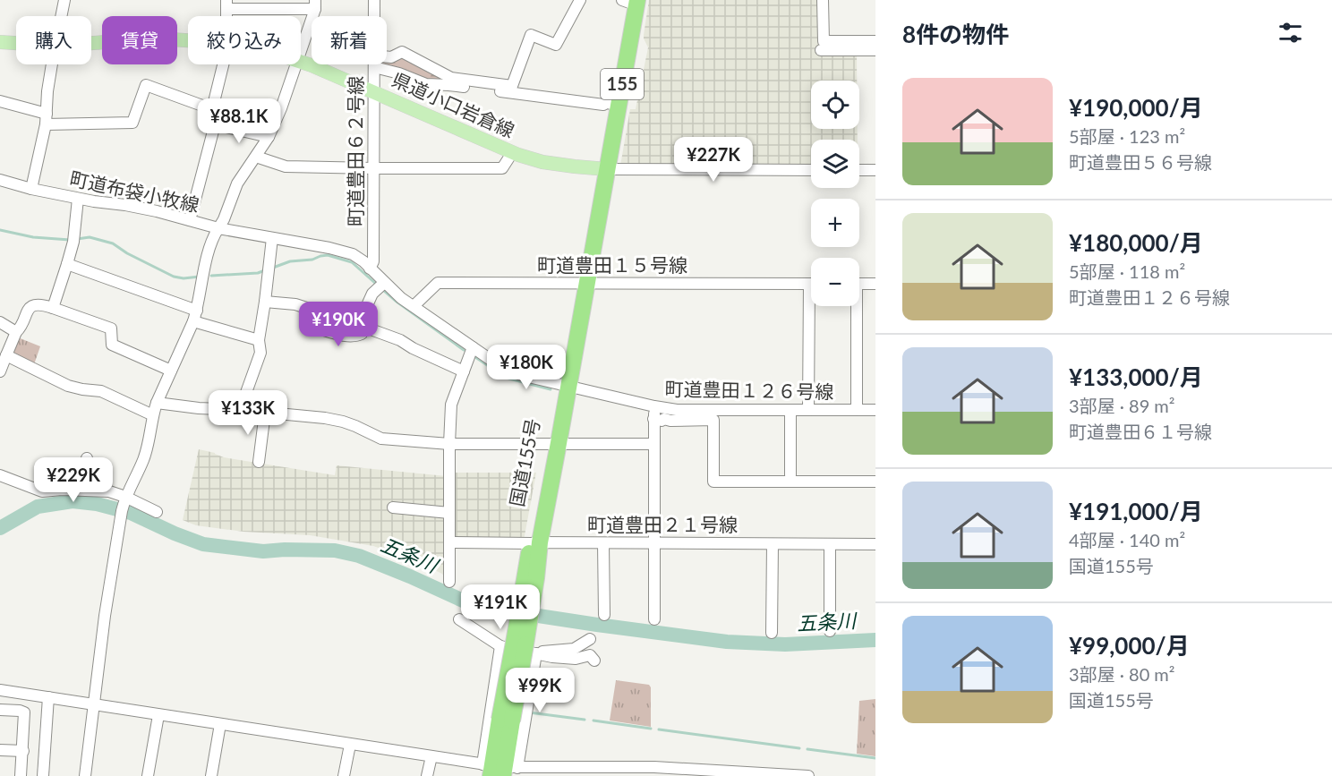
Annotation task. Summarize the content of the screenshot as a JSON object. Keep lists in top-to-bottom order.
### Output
{
  "streets": {
    "highway": ["155", "国道155号"],
    "main road": ["県道小口岩倉線"],
    "street": [
      "町道豊田６２号線",
      "町道布袋小牧線",
      "町道豊田１５号線",
      "町道豊田１２６号線",
      "町道豊田２１号線"
    ]
  },
  "crossings": [
    ["県道小口岩倉線", "町道豊田６２号線"],
    ["県道小口岩倉線", "国道155号"],
    ["町道豊田６２号線", "町道豊田１２６号線"],
    ["町道布袋小牧線", "町道豊田１２６号線"],
    ["町道豊田１５号線", "町道豊田１２６号線"],
    ["町道豊田１５号線", "国道155号"],
    ["町道豊田１２６号線", "国道155号"],
    ["国道155号", "町道豊田２１号線"]
  ],
  "water": ["五条川"],
  "page": {
    "heading": "8件の物件",
    "chip": [
      "購入",
      "賃貸",
      "絞り込み",
      "新着"
    ],
    "list": [
      {
        "name": "¥190,000/月",
        "note": "5部屋 · 123 m² · 町道豊田５６号線"
      },
      {
        "name": "¥180,000/月",
        "note": "5部屋 · 118 m² · 町道豊田１２６号線"
      },
      {
        "name": "¥133,000/月",
        "note": "3部屋 · 89 m² · 町道豊田６１号線"
      },
      {
        "name": "¥191,000/月",
        "note": "4部屋 · 140 m² · 国道155号"
      },
      {
        "name": "¥99,000/月",
        "note": "3部屋 · 80 m² · 国道155号"
      }
    ],
    "map_buttons": ["+", "−"],
    "price": [
      "¥88.1K",
      "¥227K",
      "¥190K",
      "¥180K",
      "¥133K",
      "¥229K",
      "¥191K",
      "¥99K"
    ]
  }
}
